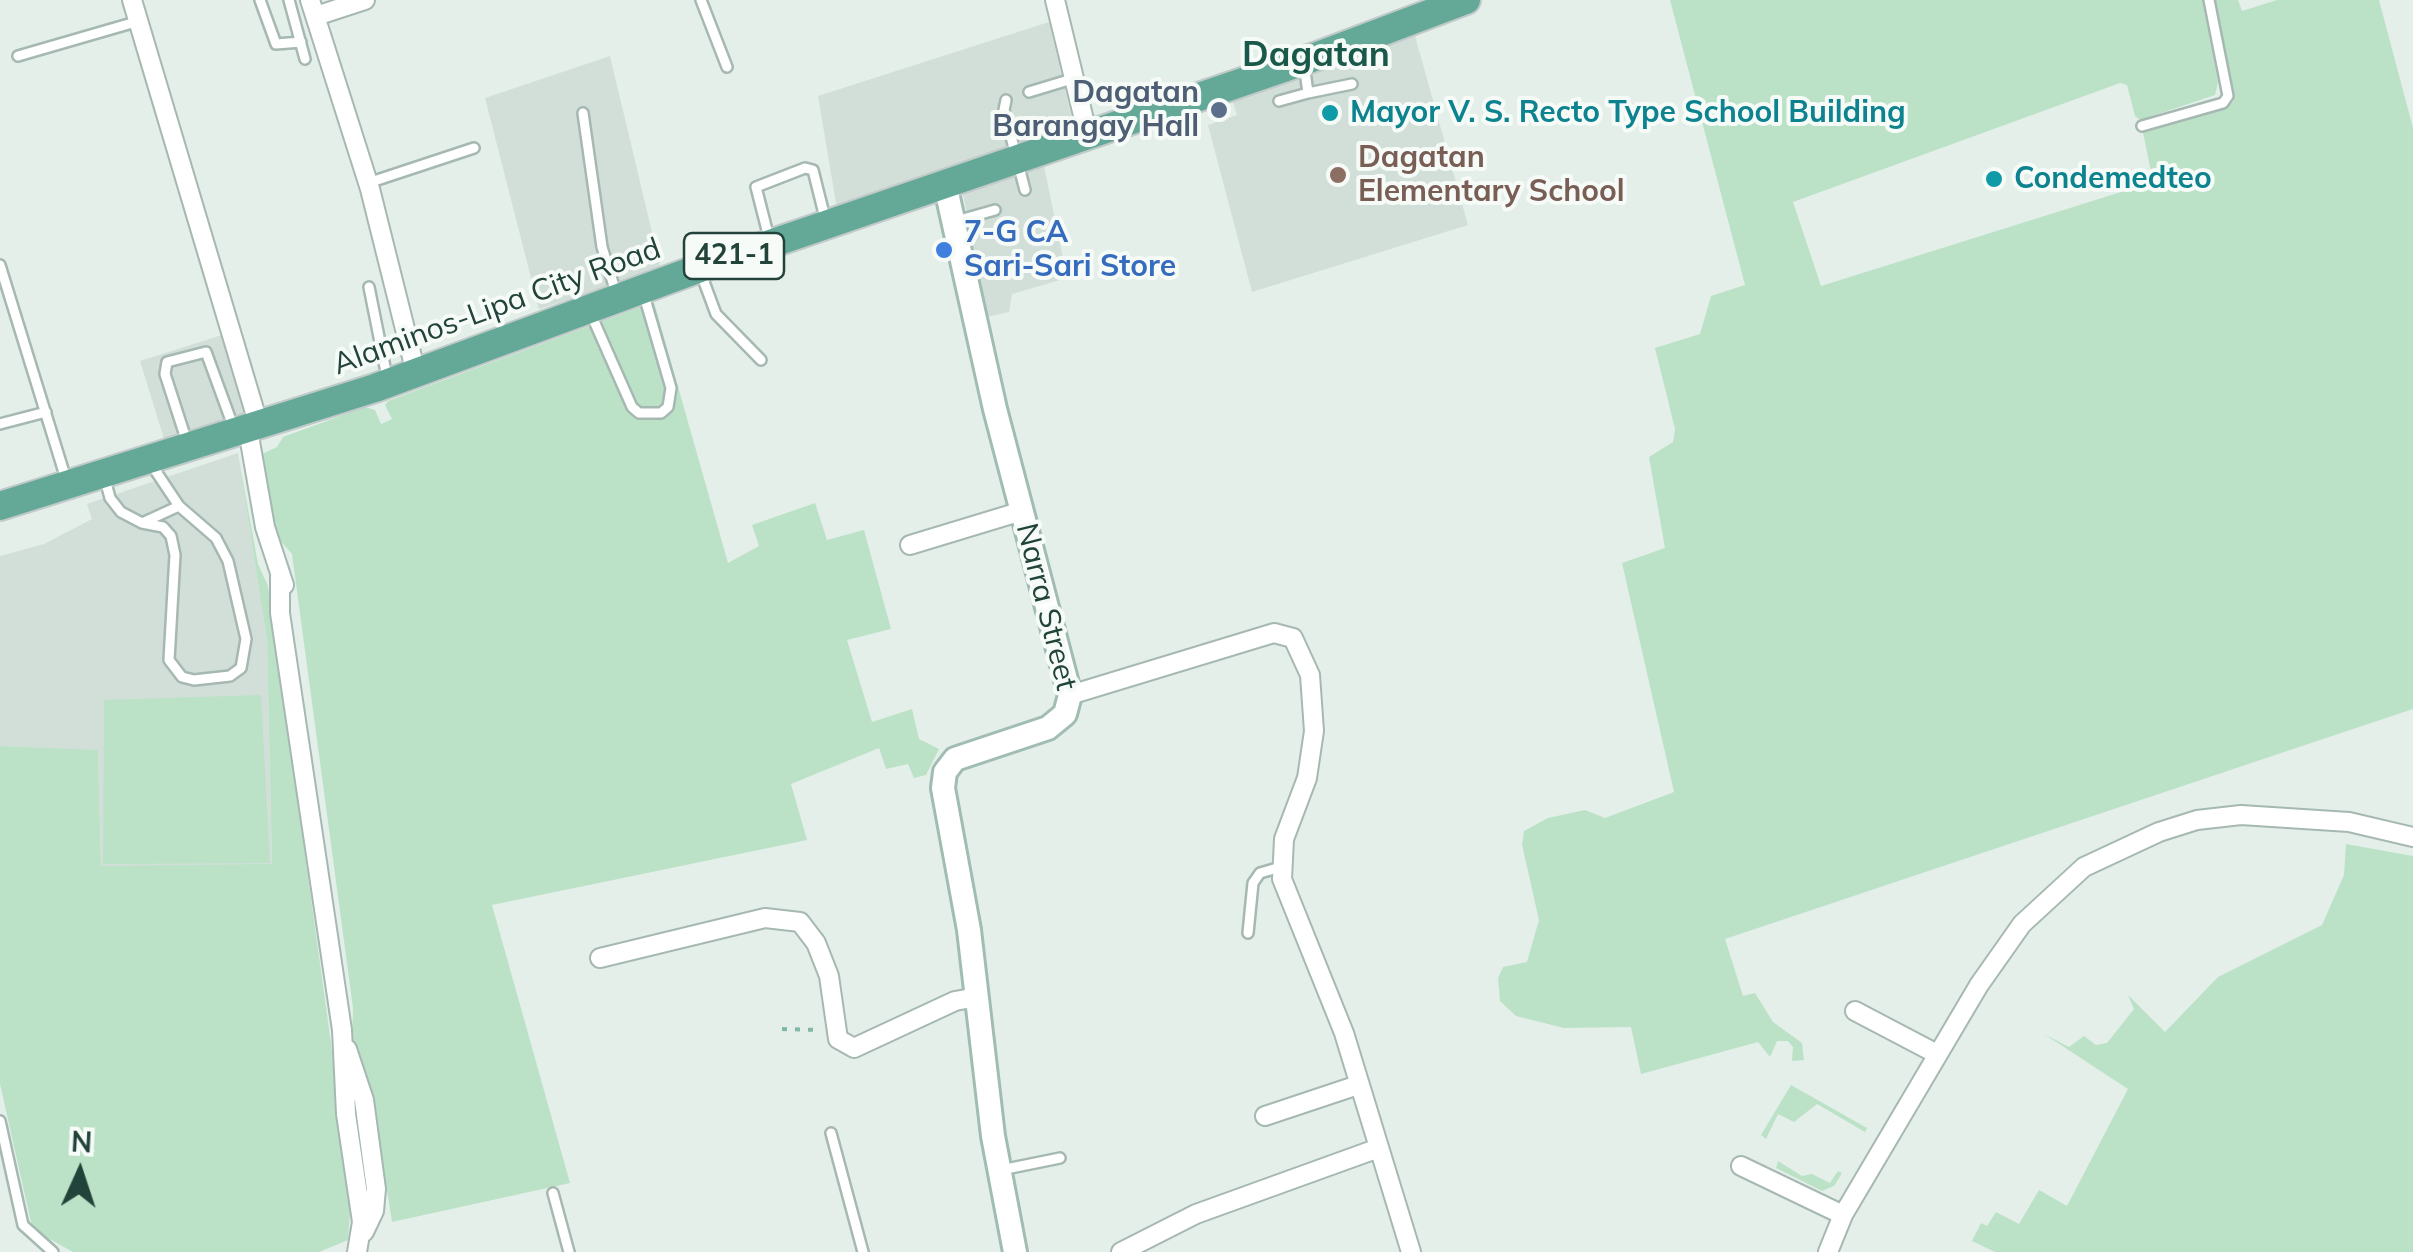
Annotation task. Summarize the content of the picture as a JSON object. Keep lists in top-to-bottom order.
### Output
{
  "streets": {
    "main road": ["421-1", "Alaminos-Lipa City Road"],
    "street": ["Narra Street"]
  },
  "crossings": [
    ["Alaminos-Lipa City Road", "Narra Street"]
  ],
  "districts": ["Dagatan"],
  "places": [
    "Dagatan Barangay Hall",
    "Mayor V. S. Recto Type School Building",
    "Dagatan Elementary School",
    "Condemedteo",
    "7-G CA Sari-Sari Store"
  ],
  "north": "top"
}
